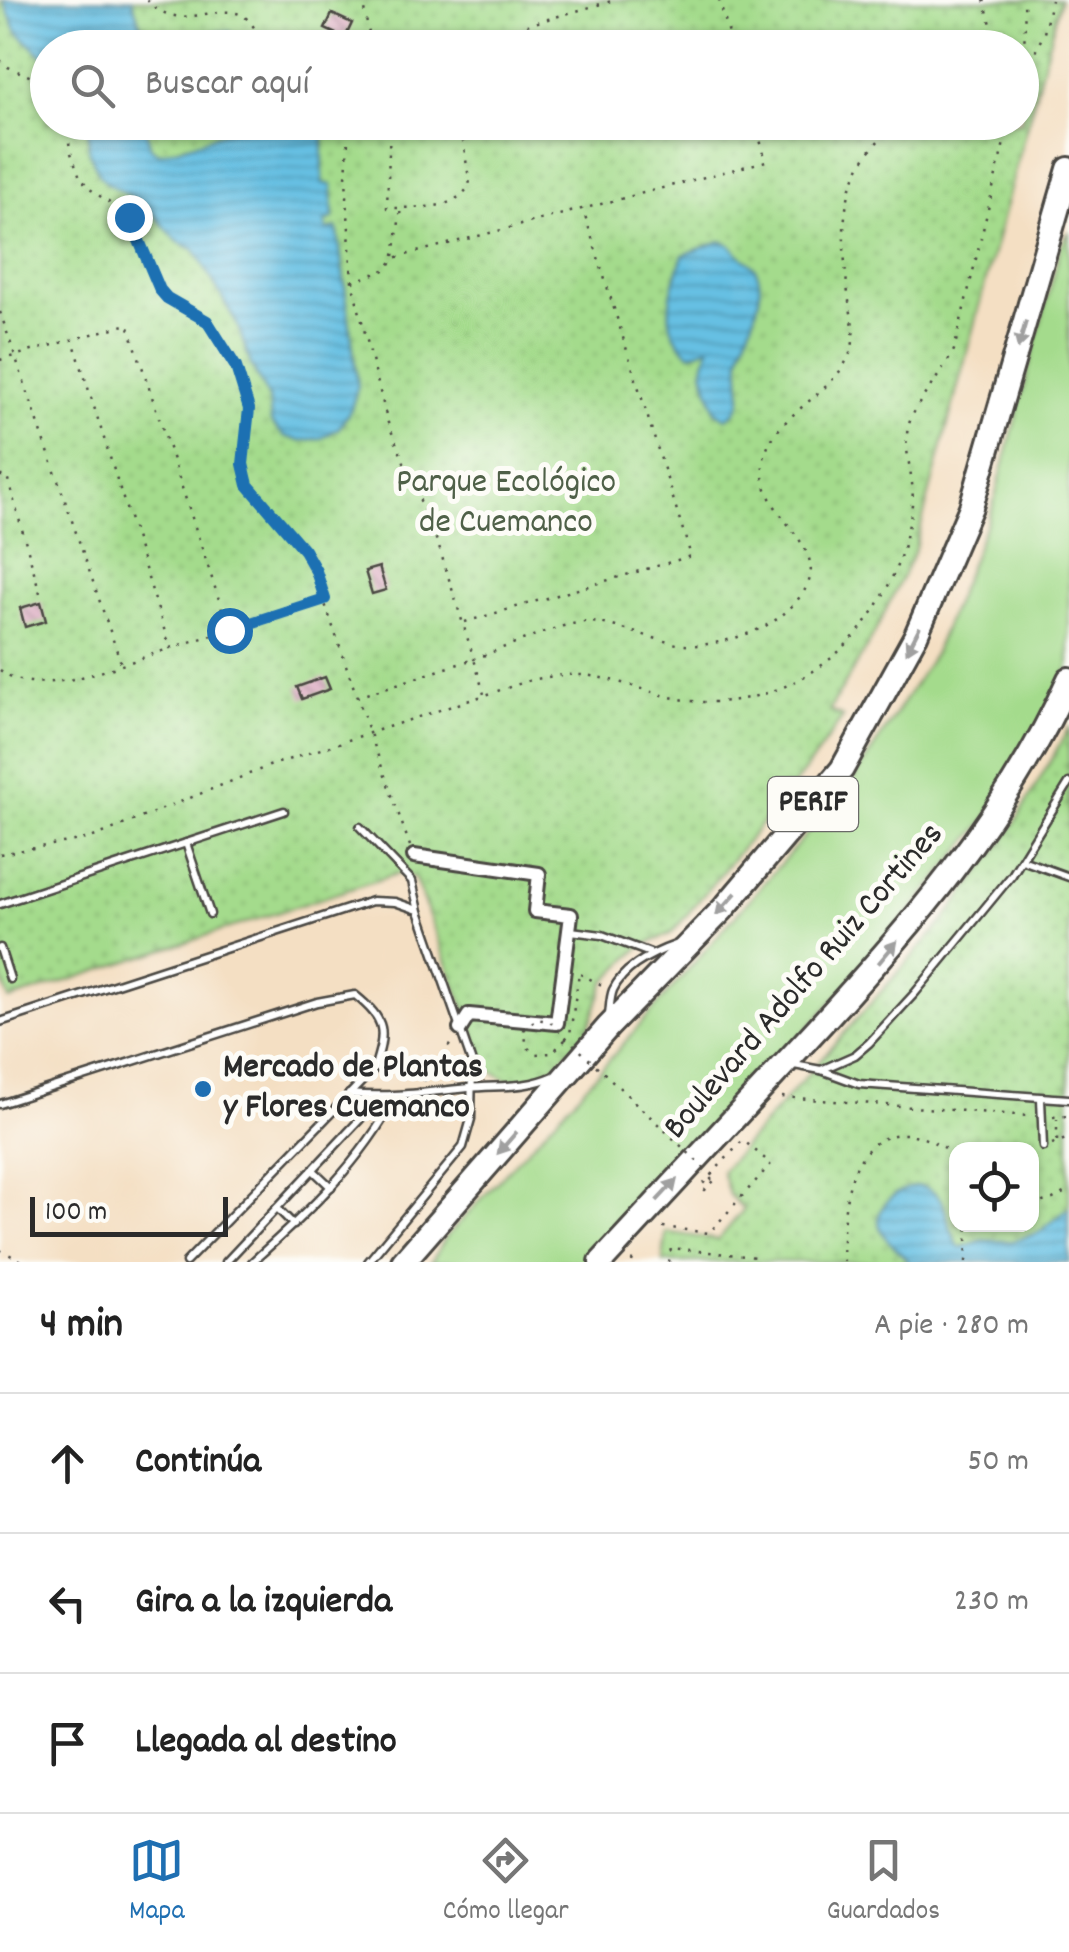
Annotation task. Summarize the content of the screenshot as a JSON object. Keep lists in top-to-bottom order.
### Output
{
  "streets": {
    "highway": ["PERIF", "Boulevard Adolfo Ruiz Cortines"]
  },
  "parks": ["Parque Ecológico de Cuemanco"],
  "places": ["Mercado de Plantas y Flores Cuemanco"],
  "scale_bar": "100 m",
  "page": {
    "search": "Buscar aquí",
    "scale": "100 m",
    "heading": ["4 min", "A pie · 280 m"],
    "list": [
      ["Continúa", "50 m"],
      ["Gira a la izquierda", "230 m"],
      "Llegada al destino"
    ],
    "nav": ["Mapa", "Cómo llegar", "Guardados"]
  }
}
